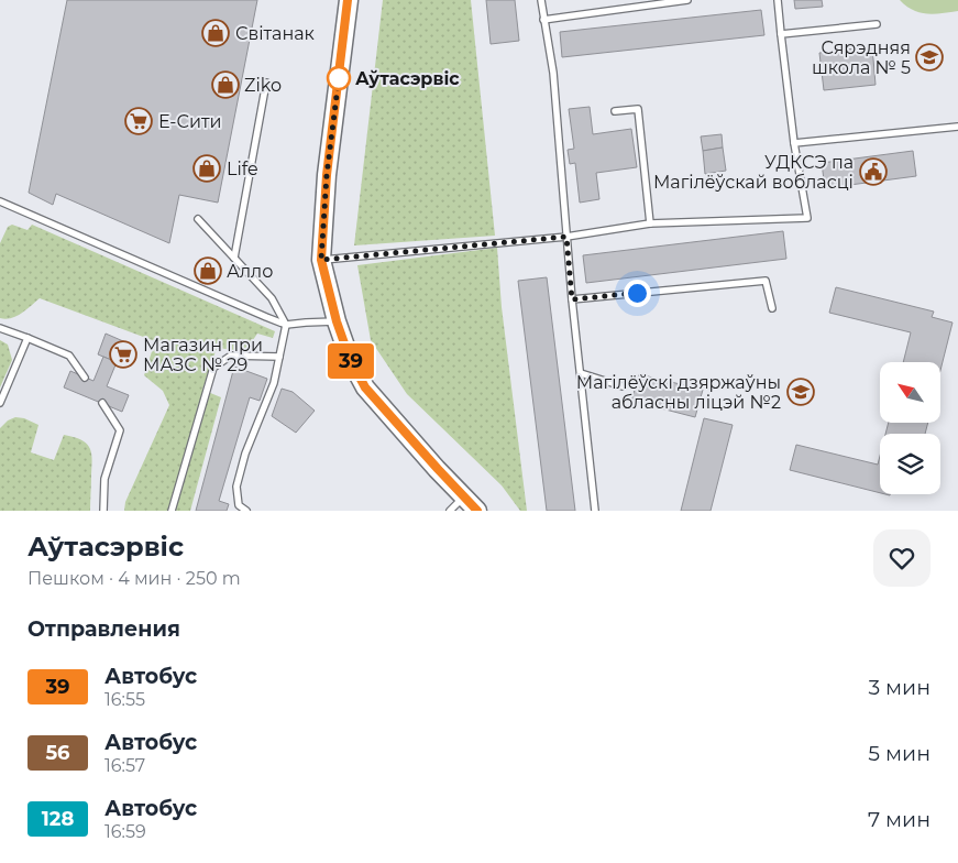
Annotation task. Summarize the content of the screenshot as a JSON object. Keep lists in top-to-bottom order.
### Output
{
  "places": {
    "shop": [
      "Світанак",
      "Ziko",
      "Life",
      "Алло"
    ],
    "school or university": ["Сярэдняя школа № 5", "Магілёўскі дзяржаўны абласны ліцэй №2"],
    "other": ["Аўтасэрвіс"],
    "supermarket": ["Е-Сити", "Магазин при МАЗС № 29"],
    "public building": ["УДКСЭ па Магілёўскай вобласці"]
  },
  "lines": ["bus line 39"],
  "north": "top left",
  "page": {
    "on_map": "39",
    "heading": [
      ["Аўтасэрвіс", "Пешком · 4 мин · 250 m"],
      "Отправления"
    ],
    "list": [
      {
        "mark": "39",
        "name": "Автобус",
        "note": "16:55",
        "value": "3 мин"
      },
      {
        "mark": "56",
        "name": "Автобус",
        "note": "16:57",
        "value": "5 мин"
      },
      {
        "mark": "128",
        "name": "Автобус",
        "note": "16:59",
        "value": "7 мин"
      }
    ]
  }
}
